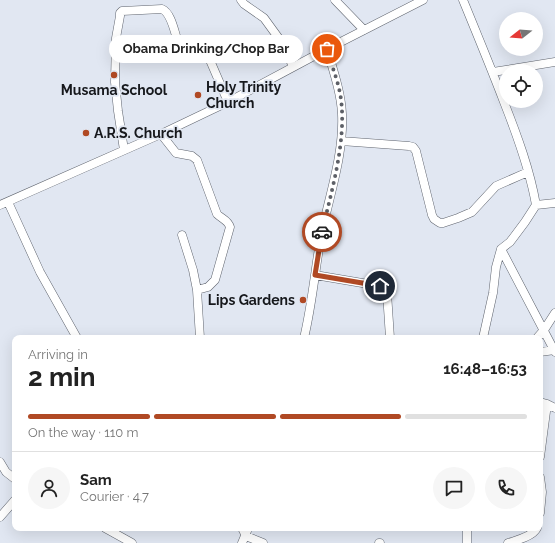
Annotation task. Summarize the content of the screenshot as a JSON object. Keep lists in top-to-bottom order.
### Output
{
  "places": [
    "Obama Drinking/Chop Bar",
    "Musama School",
    "Holy Trinity Church",
    "A.R.S. Church",
    "Lips Gardens"
  ],
  "north": "left",
  "page": {
    "bubble": "Obama Drinking/Chop Bar",
    "heading": ["2 min", "Arriving in", "16:48–16:53"],
    "panel": ["Sam", "Courier · 4.7"],
    "bar": "On the way · 110 m"
  }
}
